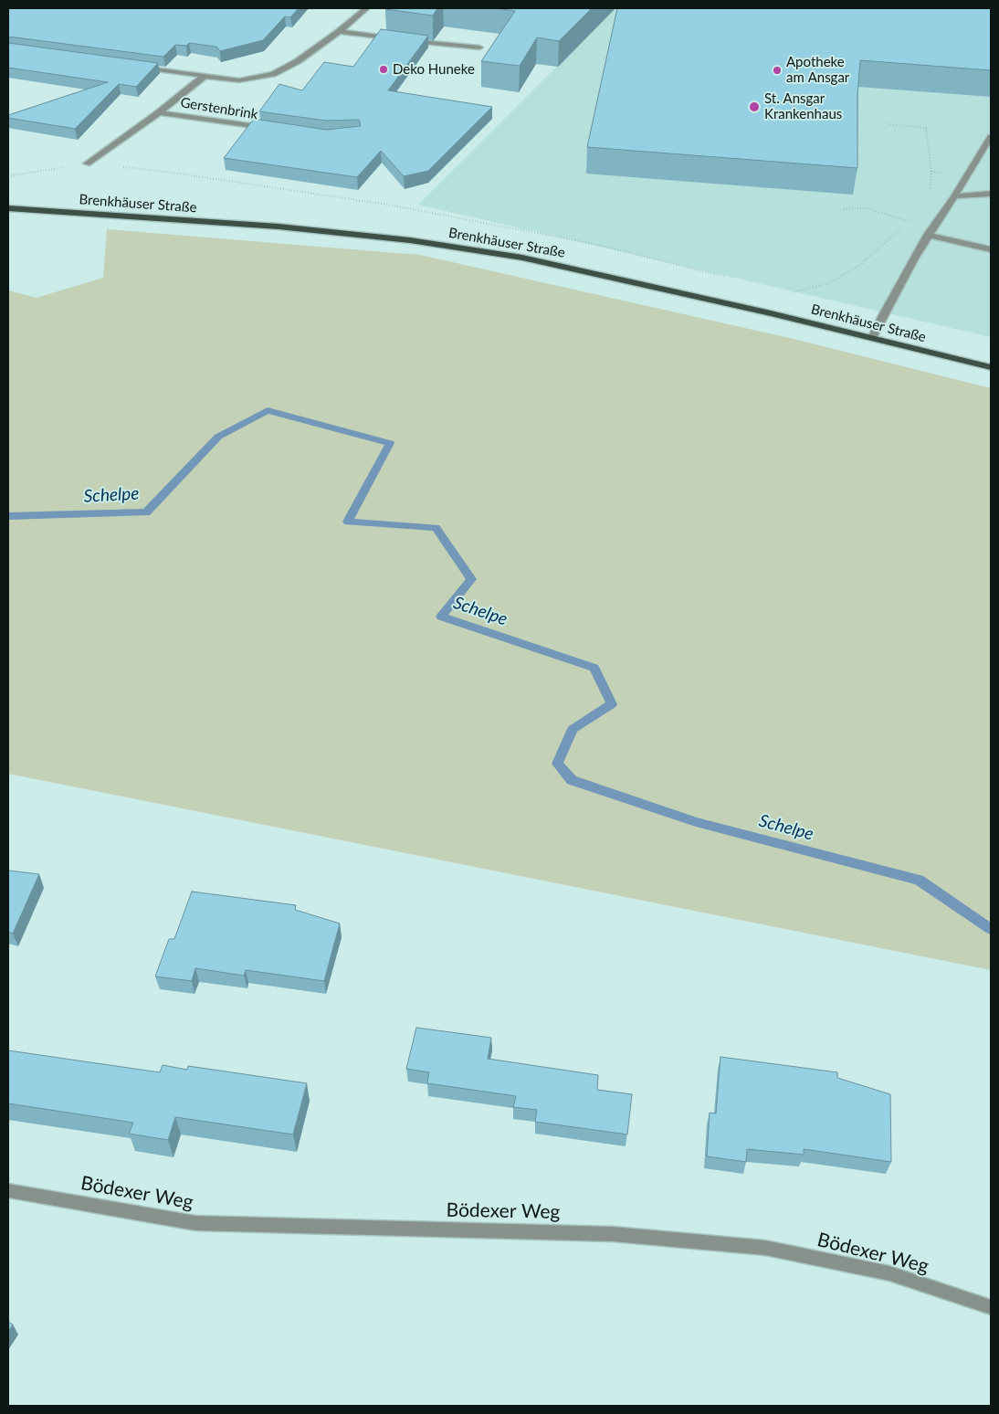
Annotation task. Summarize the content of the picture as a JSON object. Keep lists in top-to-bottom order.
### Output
{
  "streets": {
    "main road": ["Brenkhäuser Straße"],
    "street": ["Gerstenbrink", "Bödexer Weg"]
  },
  "water": ["Schelpe"],
  "places": ["Deko Huneke", "Apotheke am Ansgar", "St. Ansgar Krankenhaus"]
}
